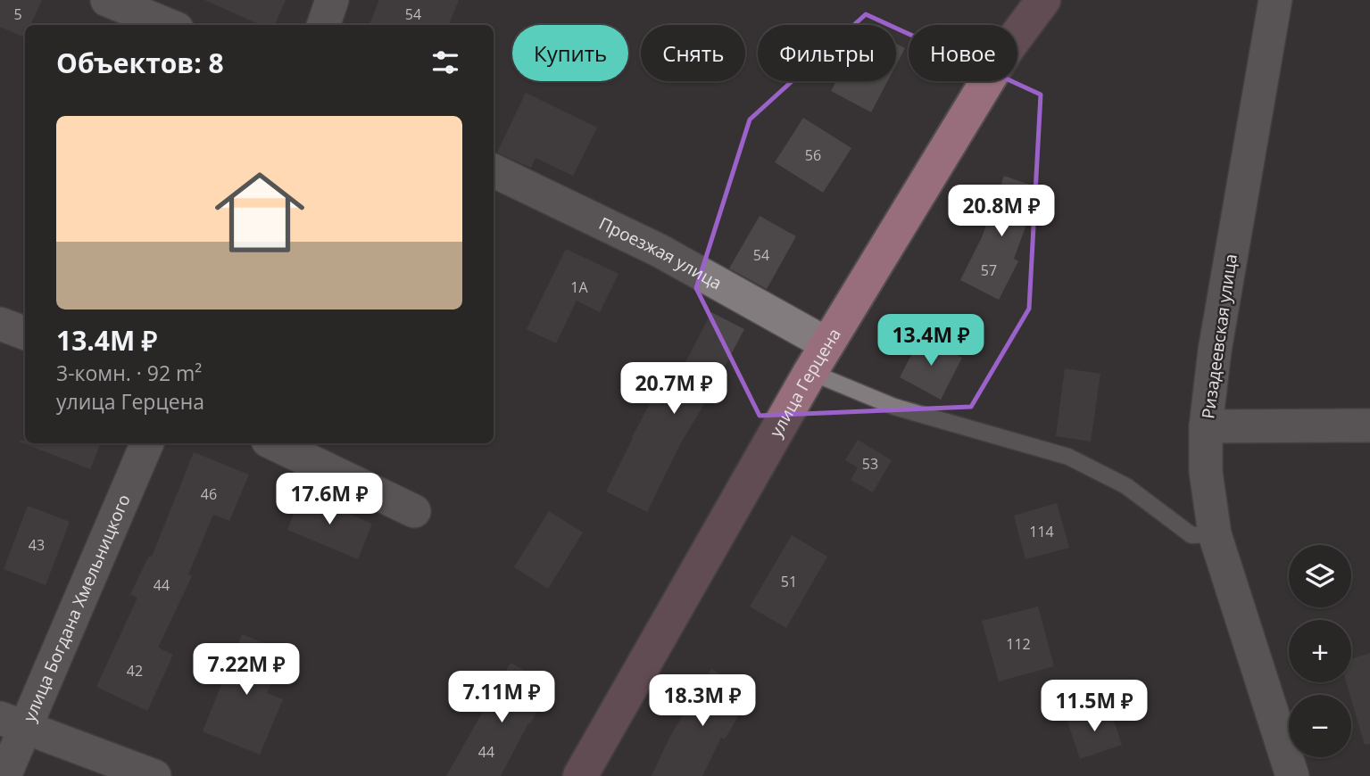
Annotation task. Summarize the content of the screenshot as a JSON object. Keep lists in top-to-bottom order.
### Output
{
  "streets": {
    "street": [
      "Проезжая улица",
      "Ризадеевская улица",
      "улица Герцена",
      "улица Богдана Хмельницкого"
    ]
  },
  "crossings": [
    ["Проезжая улица", "улица Герцена"]
  ],
  "house_numbers": [
    "5",
    "54",
    "56",
    "54",
    "57",
    "1А",
    "53",
    "46",
    "114",
    "43",
    "51",
    "44",
    "112",
    "42",
    "44"
  ],
  "page": {
    "chip": [
      "Купить",
      "Снять",
      "Фильтры",
      "Новое"
    ],
    "heading": "Объектов: 8",
    "list": [
      {
        "name": "13.4M ₽",
        "note": "3-комн. · 92 m² · улица Герцена"
      }
    ],
    "price": [
      "20.8M ₽",
      "13.4M ₽",
      "20.7M ₽",
      "17.6M ₽",
      "7.22M ₽",
      "7.11M ₽",
      "18.3M ₽",
      "11.5M ₽"
    ],
    "map_buttons": ["+", "−"]
  }
}
